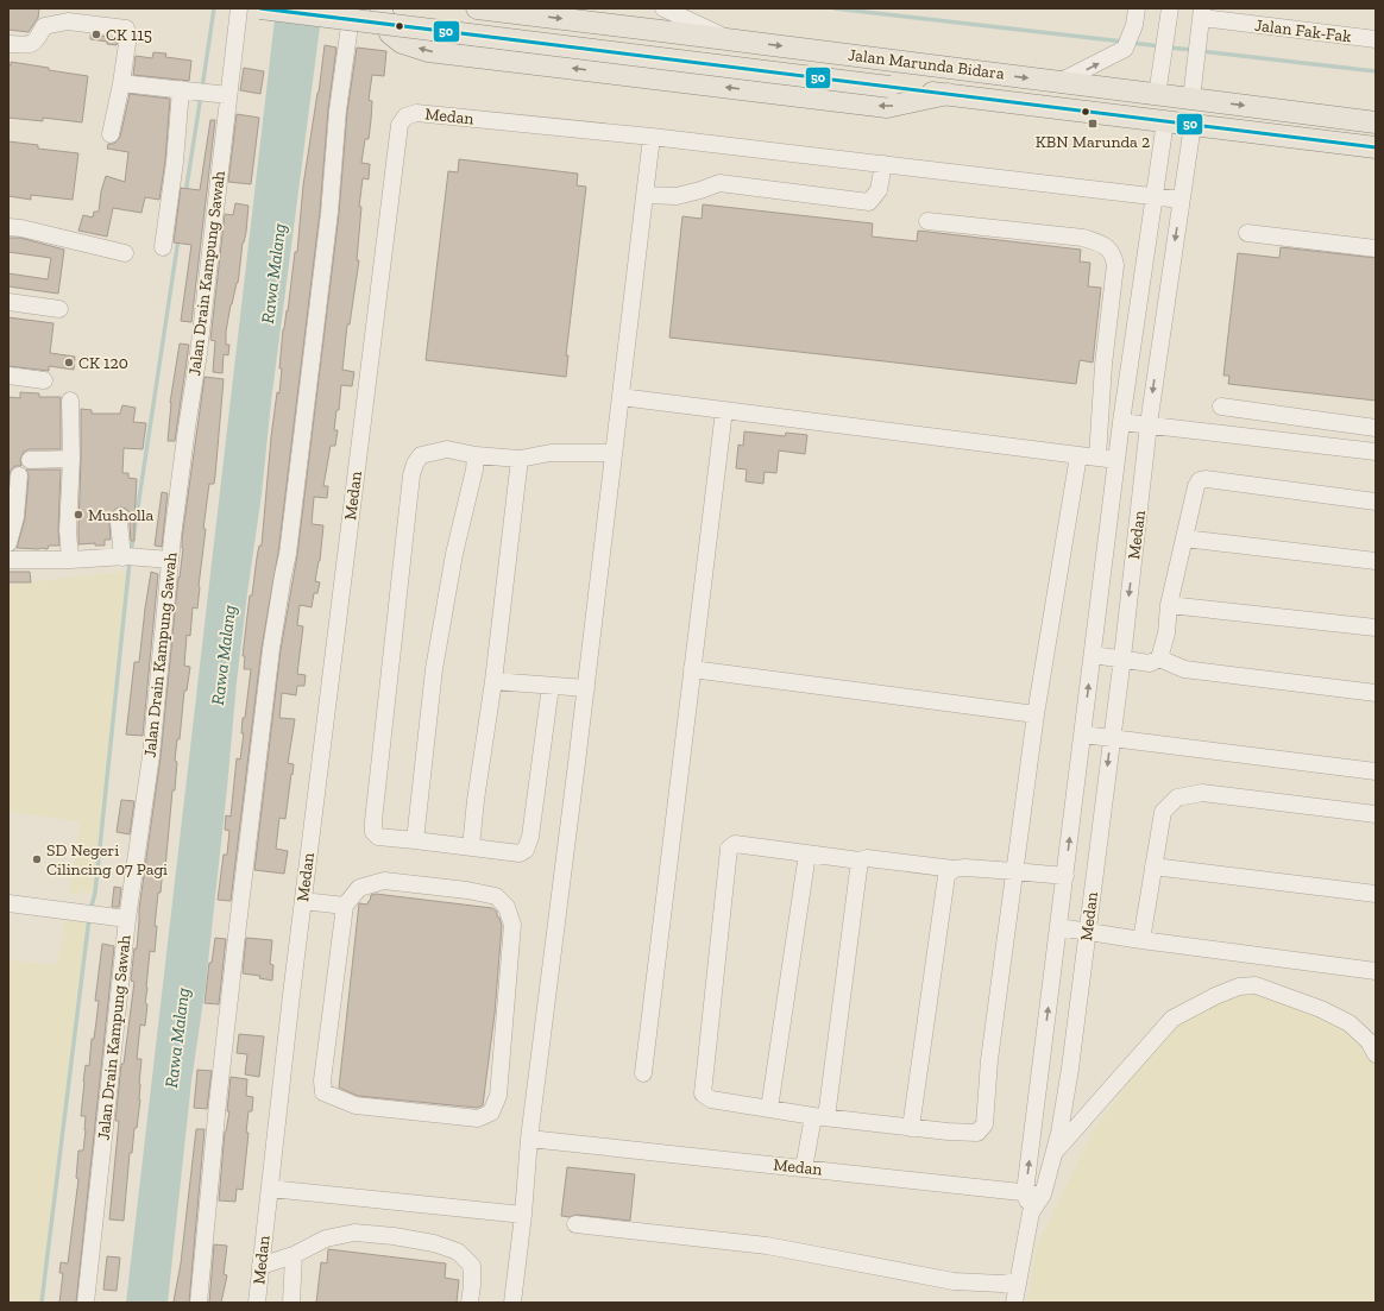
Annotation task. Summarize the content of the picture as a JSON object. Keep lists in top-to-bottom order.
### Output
{
  "streets": {
    "main road": ["Jalan Marunda Bidara"],
    "street": ["Jalan Fak-Fak", "Medan", "Jalan Drain Kampung Sawah"]
  },
  "crossings": [
    ["Jalan Marunda Bidara", "Medan"]
  ],
  "water": ["Rawa Malang"],
  "places": {
    "other": [
      "CK 115",
      "CK 120",
      "Musholla",
      "SD Negeri Cilincing 07 Pagi"
    ],
    "transit": ["KBN Marunda 2"]
  },
  "lines": ["transit line 50"]
}
